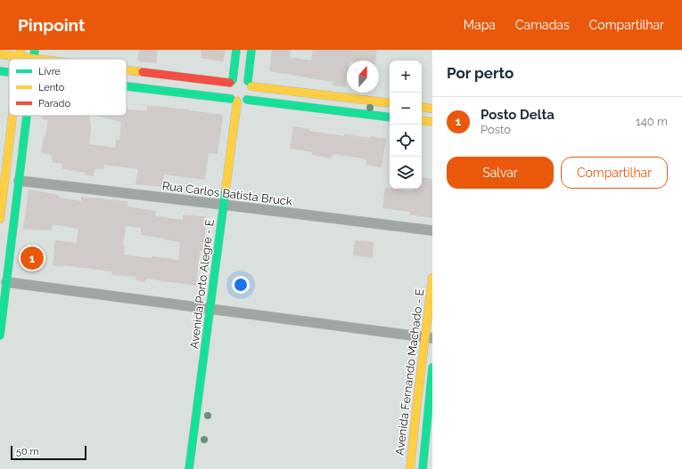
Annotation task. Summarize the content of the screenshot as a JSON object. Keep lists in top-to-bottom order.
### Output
{
  "streets": {
    "street": ["Rua Carlos Batista Bruck", "Avenida Porto Alegre - E", "Avenida Fernando Machado - E"]
  },
  "crossings": [
    ["Rua Carlos Batista Bruck", "Avenida Porto Alegre - E"]
  ],
  "legend": ["Livre", "Lento", "Parado"],
  "scale_bar": "50 m",
  "north": "top",
  "page": {
    "header": "Pinpoint",
    "nav": ["Mapa", "Camadas", "Compartilhar"],
    "heading": "Por perto",
    "map_buttons": ["+", "−"],
    "list": [
      {
        "mark": "1",
        "name": "Posto Delta",
        "note": "Posto",
        "value": "140 m"
      }
    ],
    "buttons": ["Salvar", "Compartilhar"],
    "pins": "1",
    "scale": "50 m"
  }
}
